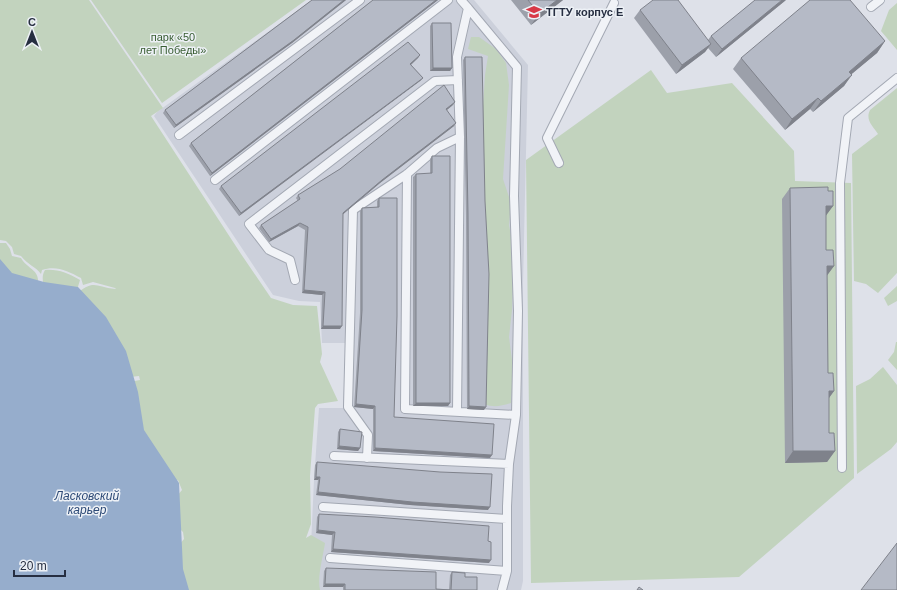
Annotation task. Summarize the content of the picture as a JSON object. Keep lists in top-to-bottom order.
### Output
{
  "water": ["Ласковский карьер"],
  "parks": ["парк «50 лет Победы»"],
  "places": {
    "school or university": ["ТГТУ корпус Е"]
  },
  "scale_bar": "20 m",
  "north": "top"
}
